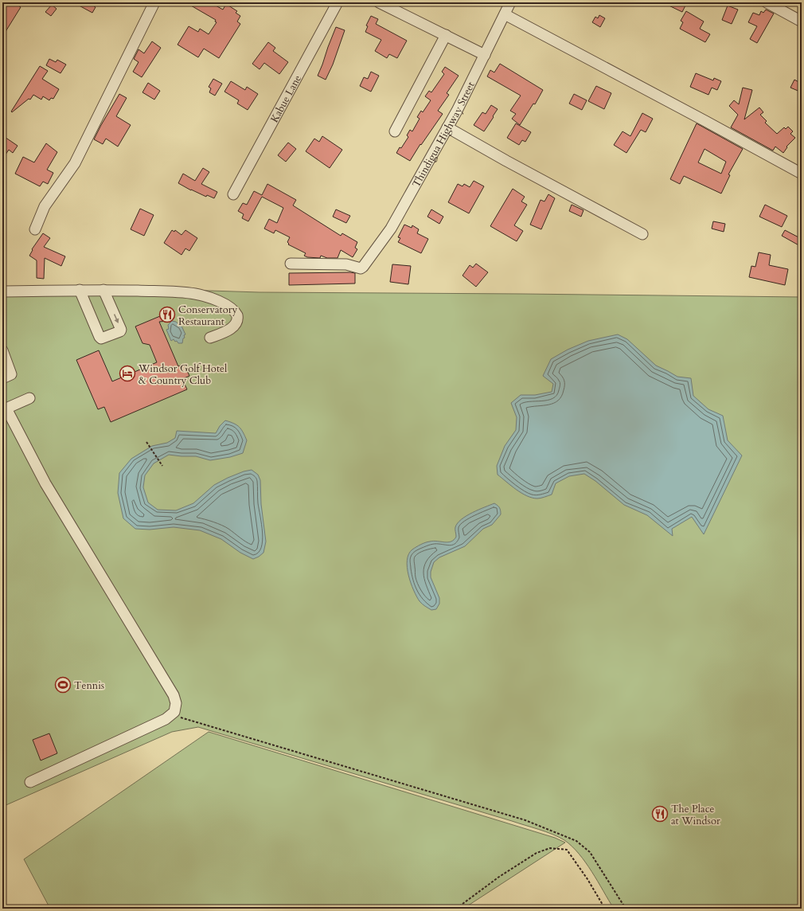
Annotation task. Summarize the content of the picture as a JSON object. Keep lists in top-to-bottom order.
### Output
{
  "streets": {
    "street": ["Kabue Lane", "Thindigua Highway Street"]
  },
  "places": {
    "restaurant": ["Conservatory Restaurant", "The Place at Windsor"],
    "hotel": ["Windsor Golf Hotel & Country Club"],
    "sports": ["Tennis"]
  }
}
